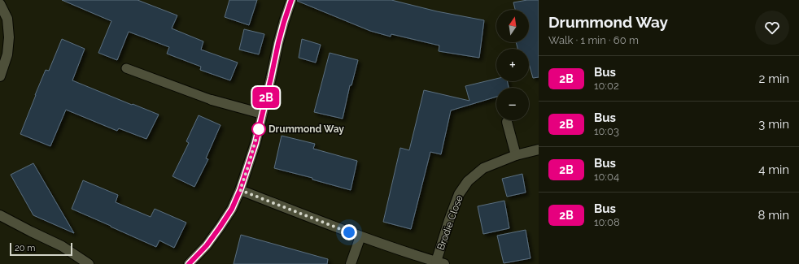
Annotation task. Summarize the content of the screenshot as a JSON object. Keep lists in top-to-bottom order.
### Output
{
  "streets": {
    "street": ["Brodie Close"]
  },
  "places": ["Drummond Way"],
  "lines": ["bus line 2B"],
  "scale_bar": "20 m",
  "north": "top",
  "page": {
    "on_map": "2B",
    "heading": ["Drummond Way", "Walk · 1 min · 60 m"],
    "map_buttons": ["+", "−"],
    "list": [
      {
        "mark": "2B",
        "name": "Bus",
        "note": "10:02",
        "value": "2 min"
      },
      {
        "mark": "2B",
        "name": "Bus",
        "note": "10:03",
        "value": "3 min"
      },
      {
        "mark": "2B",
        "name": "Bus",
        "note": "10:04",
        "value": "4 min"
      },
      {
        "mark": "2B",
        "name": "Bus",
        "note": "10:08",
        "value": "8 min"
      }
    ],
    "scale": "20 m"
  }
}
